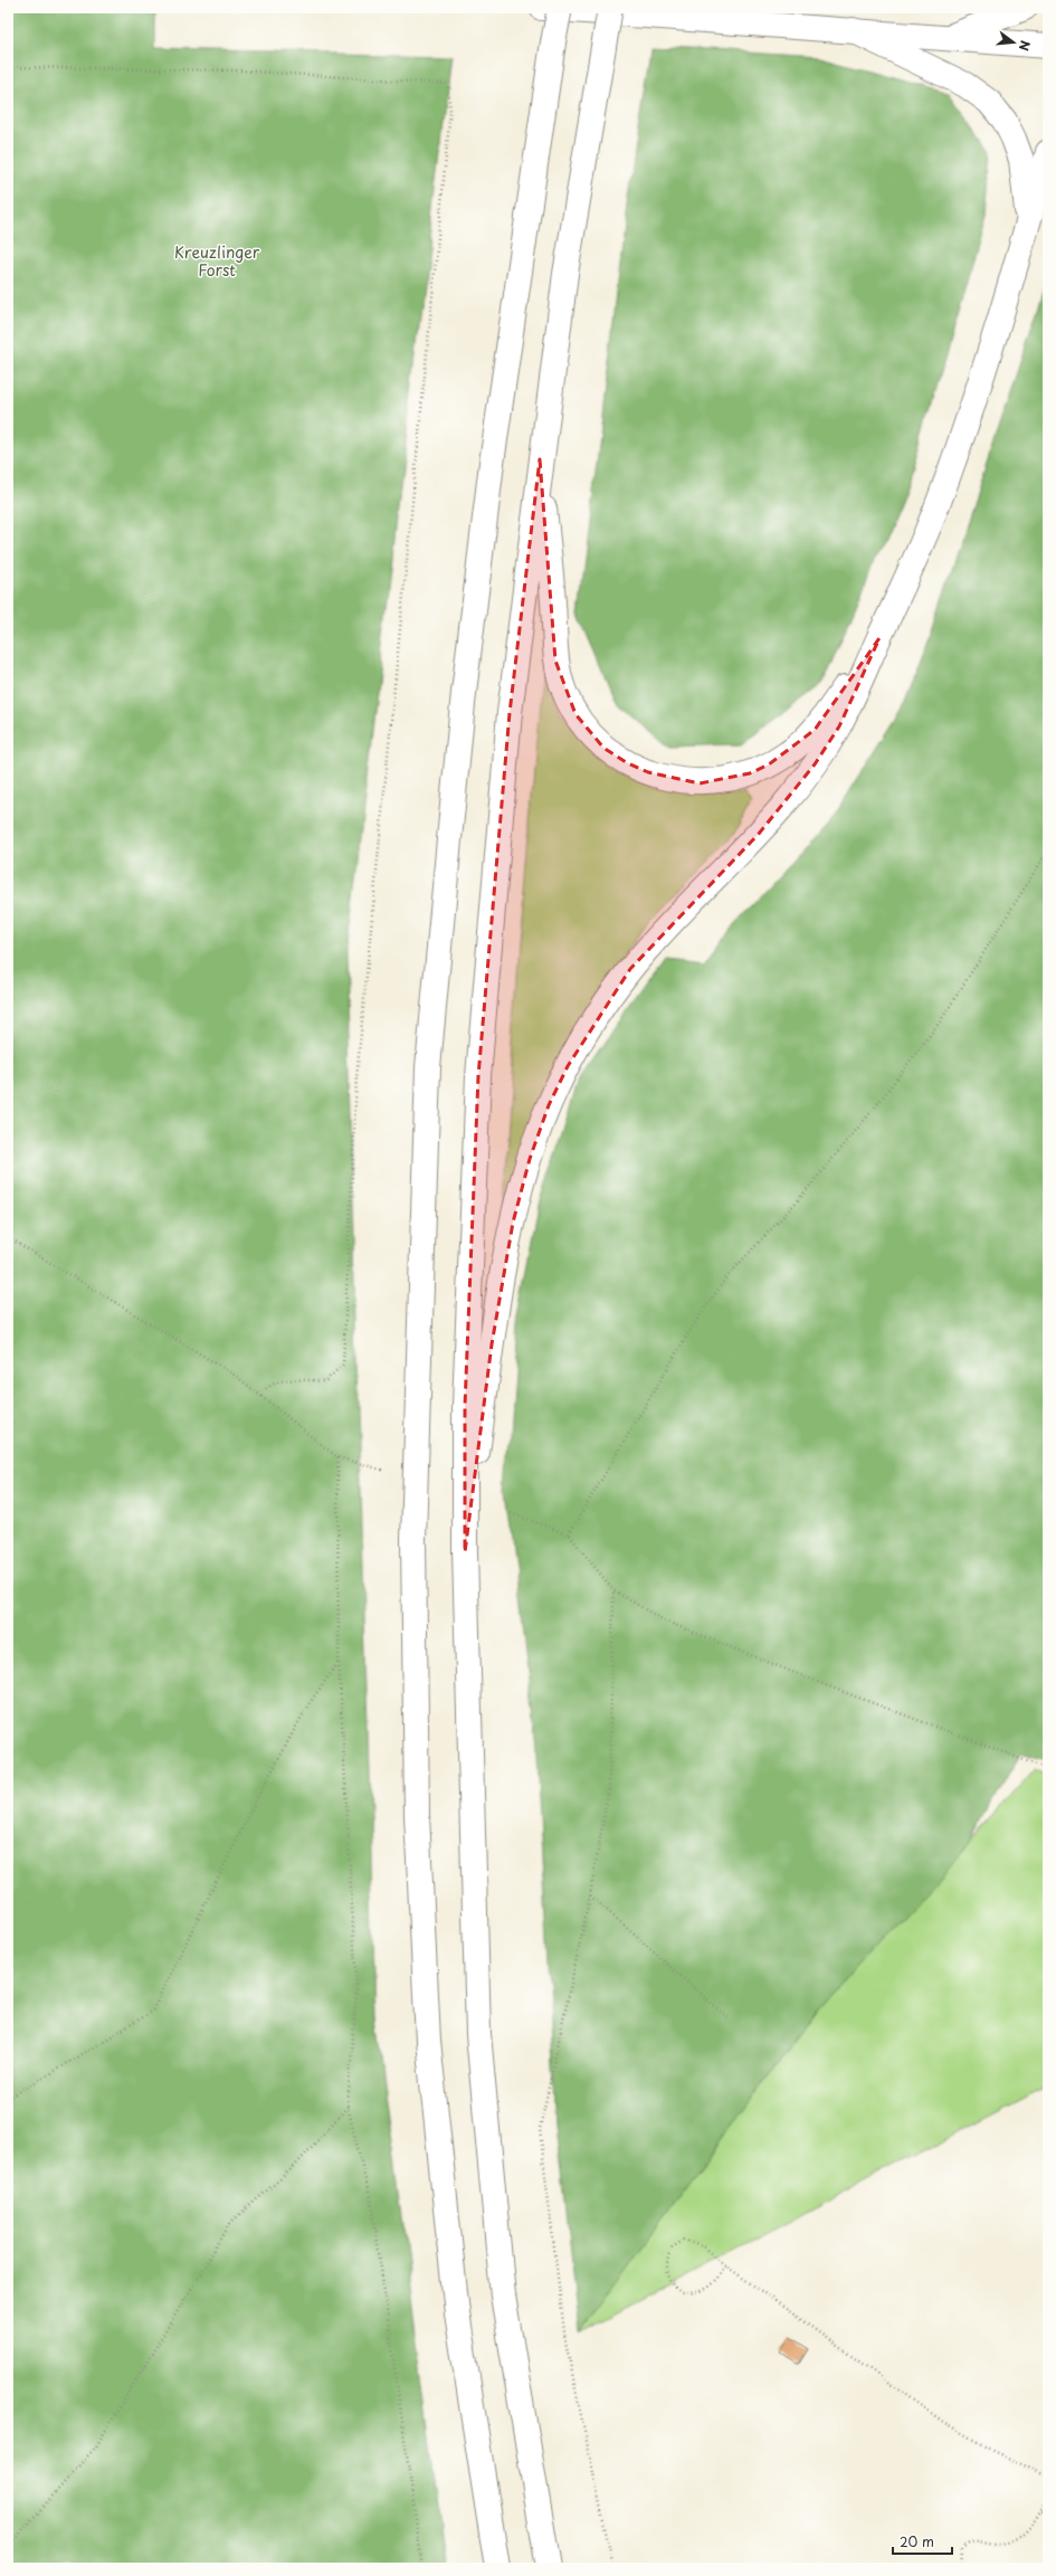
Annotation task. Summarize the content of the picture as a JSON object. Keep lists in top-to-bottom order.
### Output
{
  "parks": ["Kreuzlinger Forst"],
  "scale_bar": "20 m",
  "north": "right"
}
